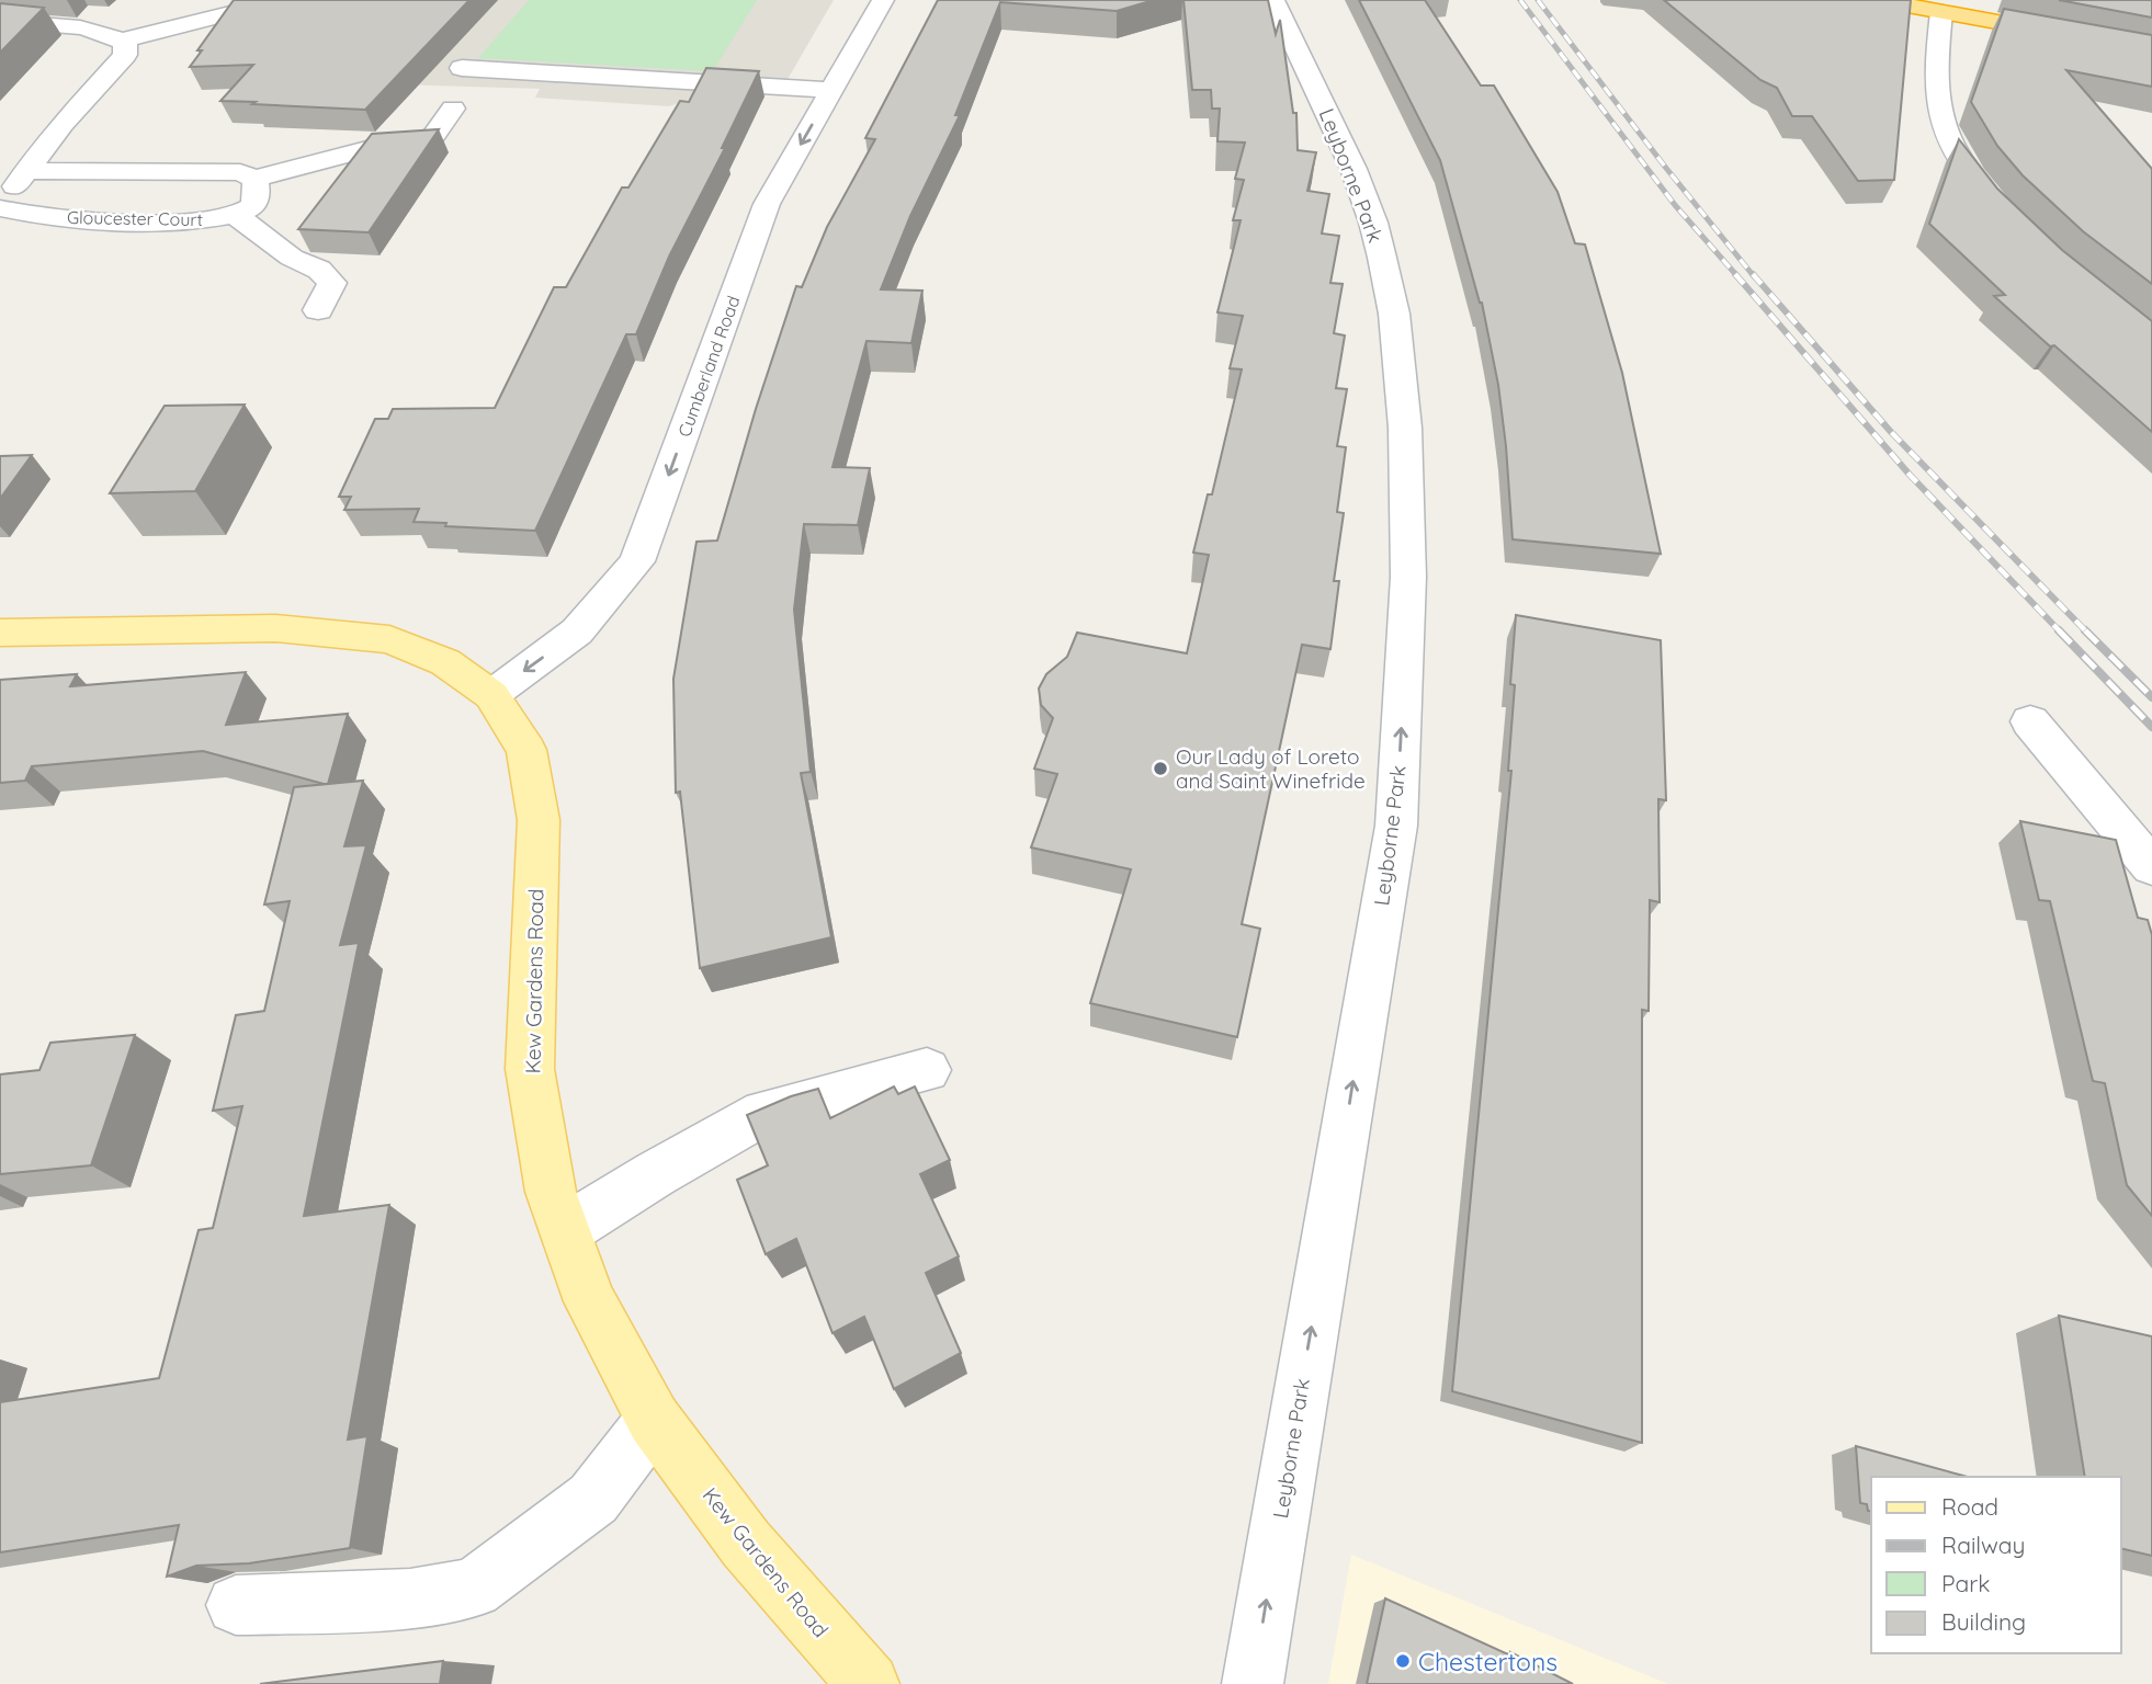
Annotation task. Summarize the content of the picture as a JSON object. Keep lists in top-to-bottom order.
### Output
{
  "streets": {
    "main road": ["Kew Gardens Road"],
    "street": ["Leyborne Park", "Gloucester Court", "Cumberland Road"]
  },
  "crossings": [
    ["Cumberland Road", "Kew Gardens Road"]
  ],
  "one_way": ["Leyborne Park", "Cumberland Road"],
  "places": ["Our Lady of Loreto and Saint Winefride", "Chestertons"],
  "legend": [
    "Road",
    "Railway",
    "Park",
    "Building"
  ]
}
